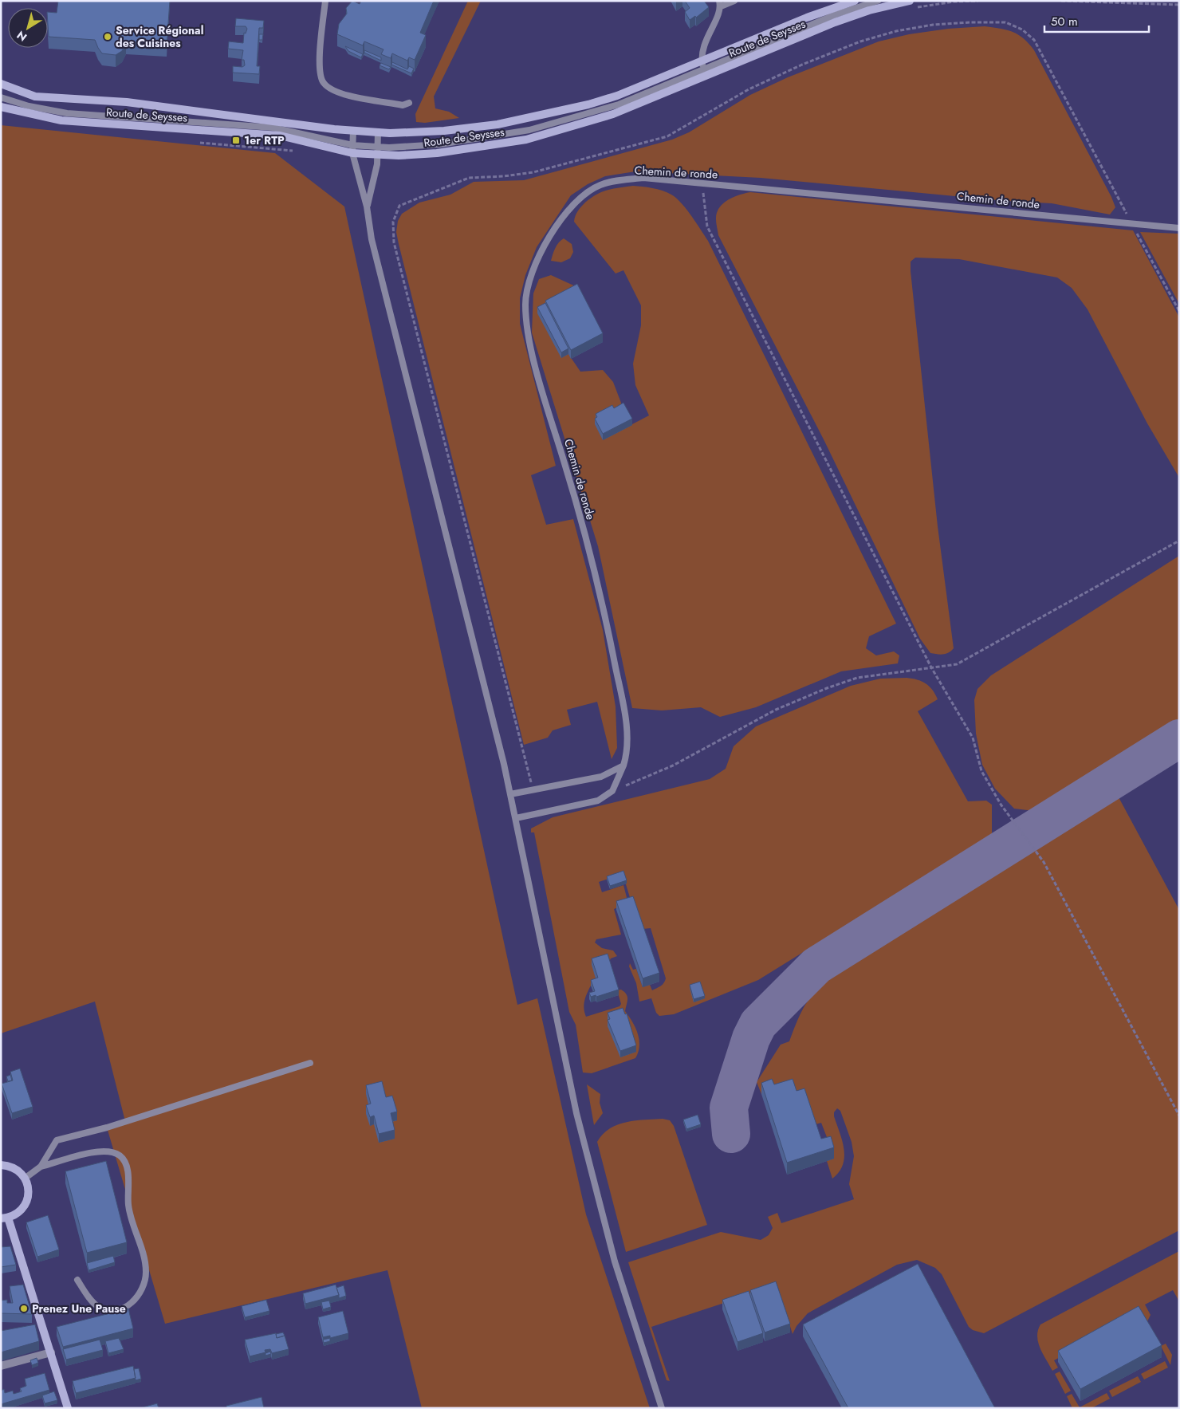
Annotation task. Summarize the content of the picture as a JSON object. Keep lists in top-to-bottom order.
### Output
{
  "streets": {
    "main road": ["Route de Seysses"],
    "lane": ["Chemin de ronde"]
  },
  "places": {
    "other": ["Service Régional des Cuisines", "Prenez Une Pause"],
    "transit": ["1er RTP"]
  },
  "scale_bar": "50 m",
  "north": "bottom left"
}
